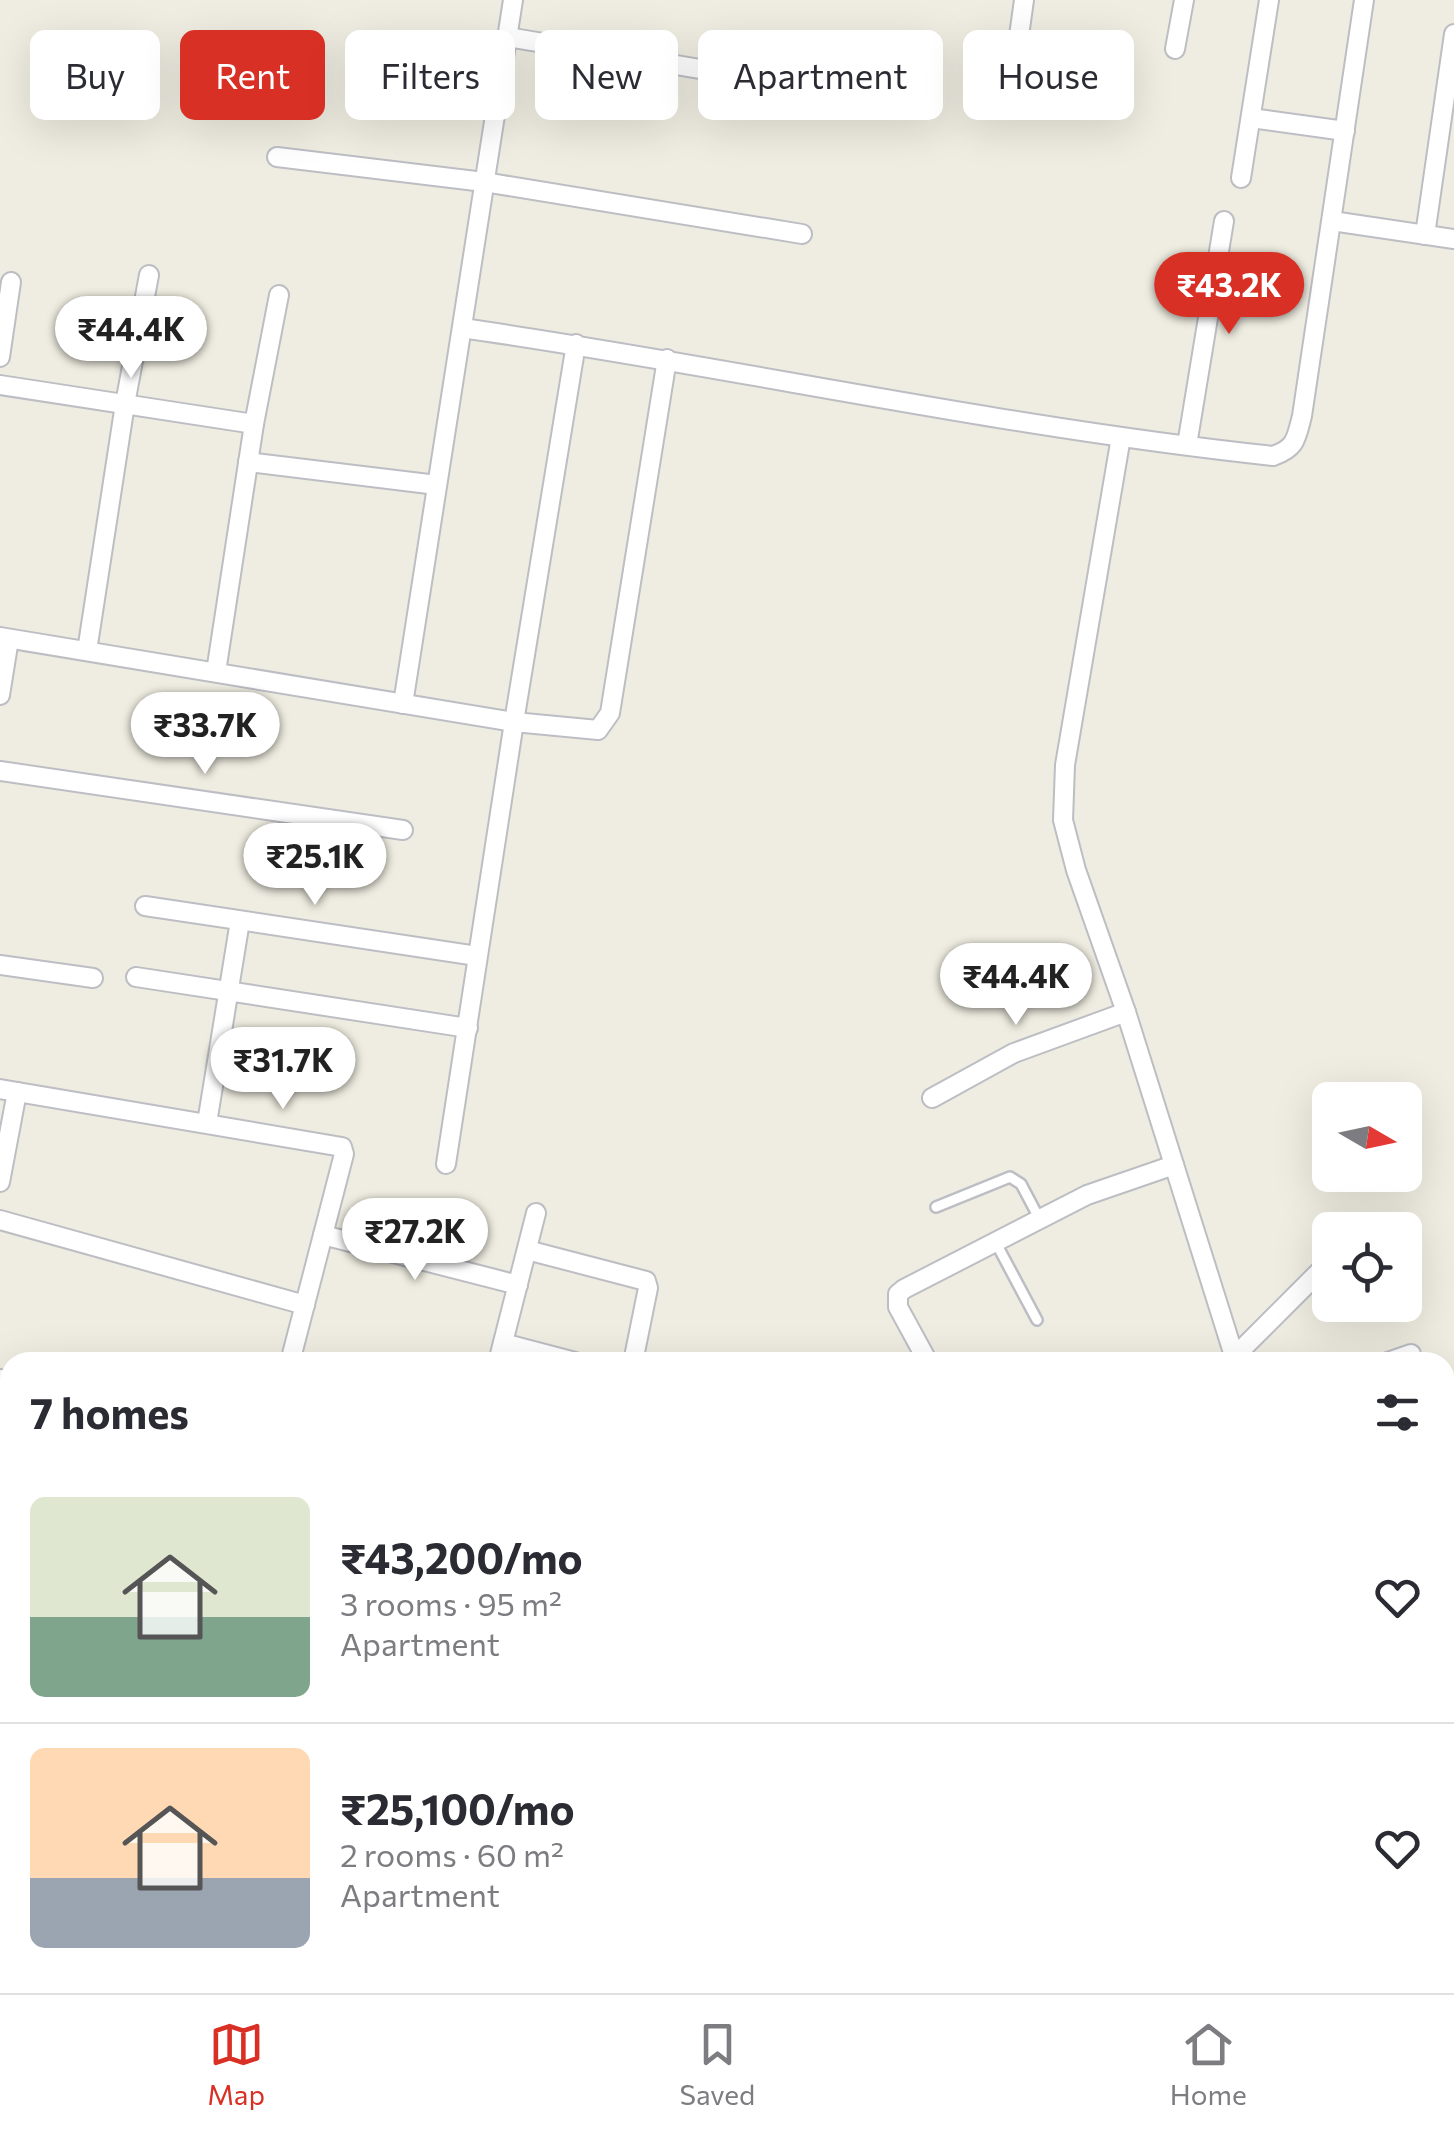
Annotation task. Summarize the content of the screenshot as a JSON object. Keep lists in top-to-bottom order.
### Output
{
  "north": "right",
  "page": {
    "chip": [
      "Buy",
      "Rent",
      "Filters",
      "New",
      "Apartment",
      "House"
    ],
    "price": [
      "₹43.2K",
      "₹44.4K",
      "₹33.7K",
      "₹25.1K",
      "₹44.4K",
      "₹31.7K",
      "₹27.2K"
    ],
    "heading": "7 homes",
    "list": [
      {
        "name": "₹43,200/mo",
        "note": "3 rooms · 95 m² · Apartment"
      },
      {
        "name": "₹25,100/mo",
        "note": "2 rooms · 60 m² · Apartment"
      }
    ],
    "tabs": ["Map", "Saved", "Home"]
  }
}
